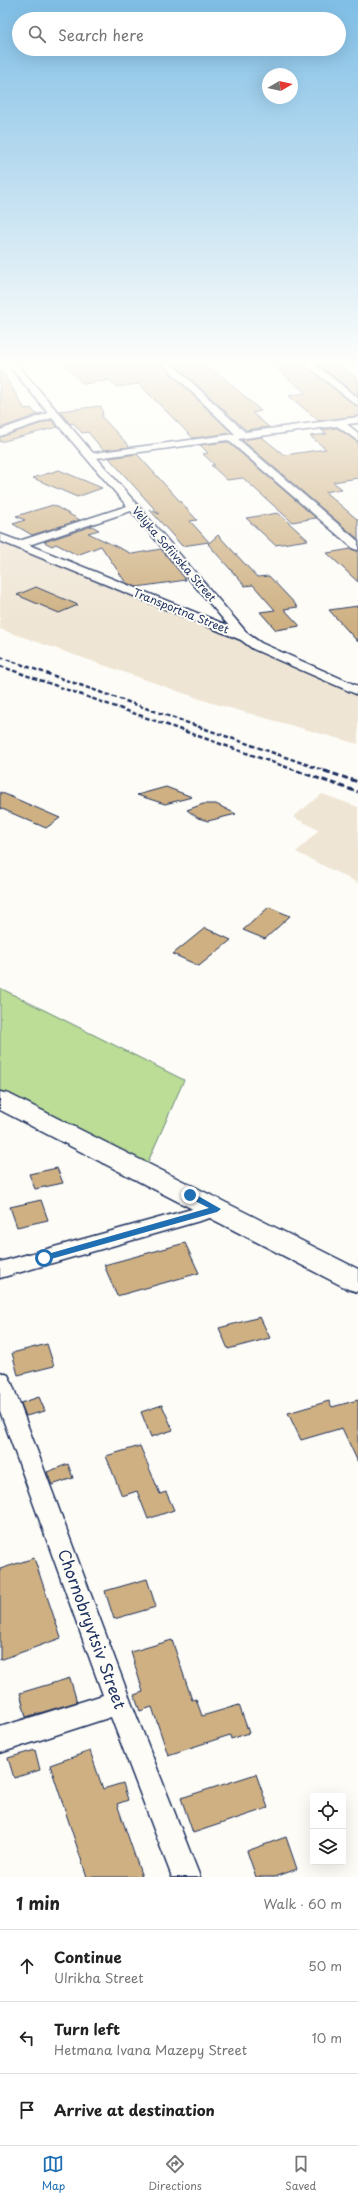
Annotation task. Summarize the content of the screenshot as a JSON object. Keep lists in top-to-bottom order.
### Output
{
  "streets": {
    "street": ["Velyka Sofiivska Street", "Transportna Street", "Chornobryvtsiv Street"]
  },
  "crossings": [
    ["Velyka Sofiivska Street", "Transportna Street"]
  ],
  "north": "right",
  "page": {
    "search": "Search here",
    "heading": ["1 min", "Walk · 60 m"],
    "list": [
      ["Continue", "Ulrikha Street", "50 m"],
      ["Turn left", "Hetmana Ivana Mazepy Street", "10 m"],
      "Arrive at destination"
    ],
    "nav": ["Map", "Directions", "Saved"]
  }
}
